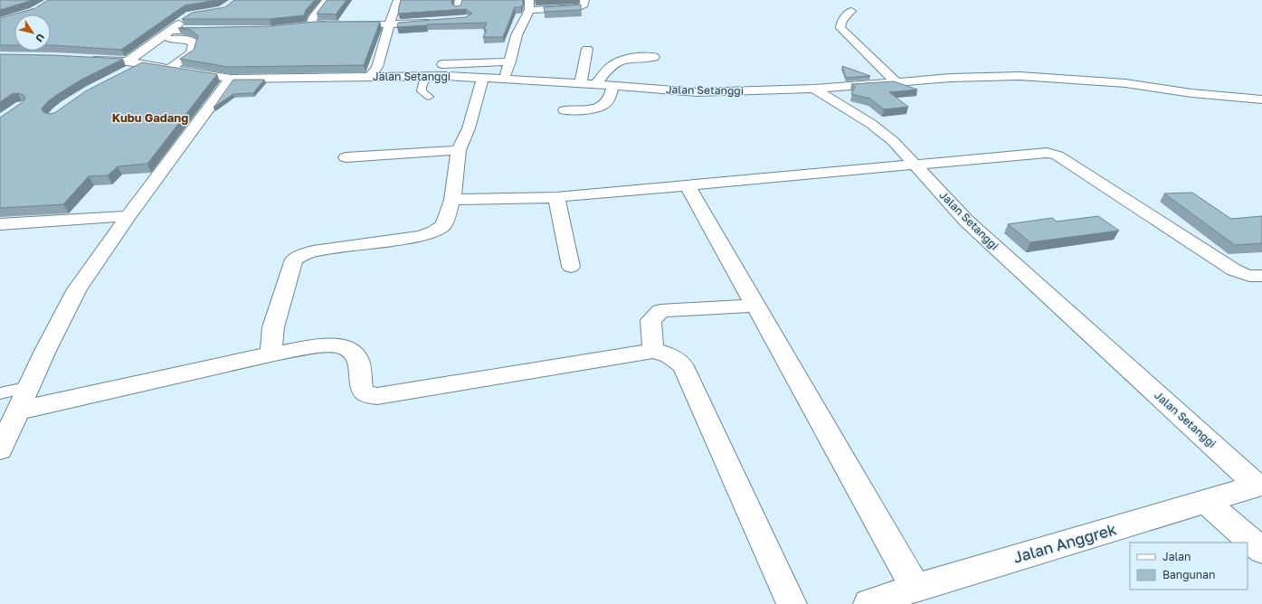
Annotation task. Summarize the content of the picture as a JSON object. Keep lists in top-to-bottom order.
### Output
{
  "streets": {
    "street": ["Jalan Setanggi", "Jalan Anggrek"]
  },
  "crossings": [
    ["Jalan Setanggi", "Jalan Anggrek"]
  ],
  "districts": ["Kubu Gadang"],
  "legend": ["Jalan", "Bangunan"],
  "north": "bottom right"
}
